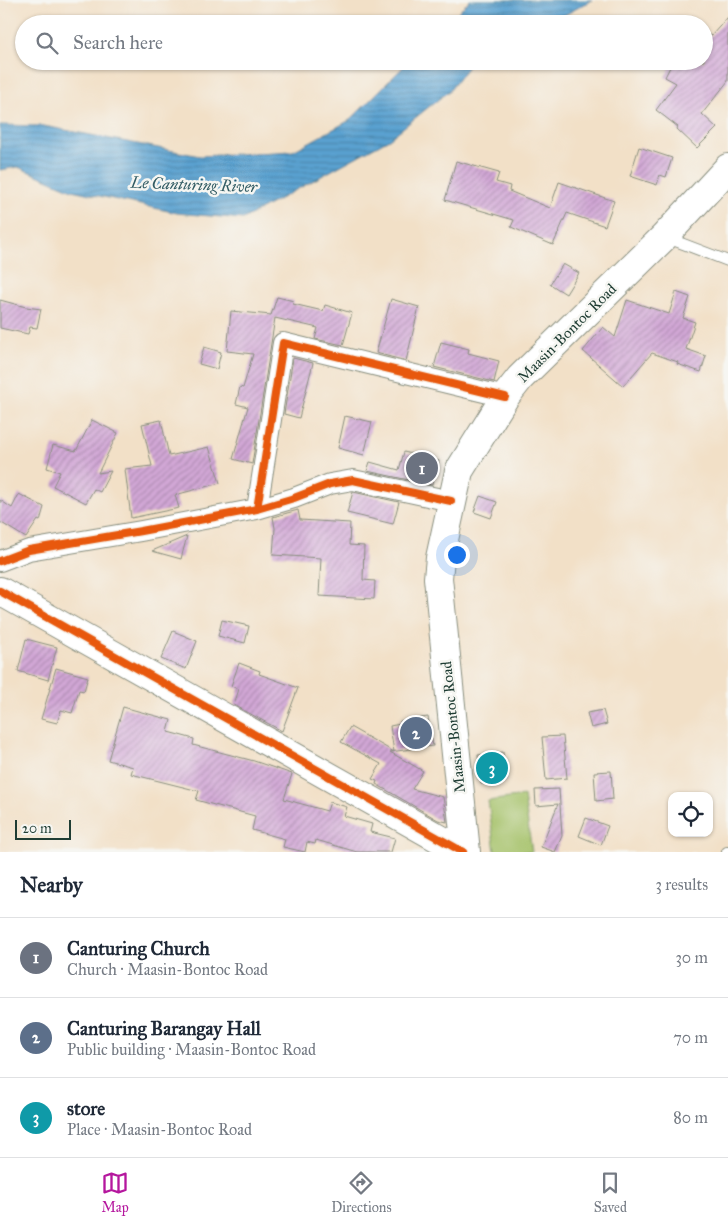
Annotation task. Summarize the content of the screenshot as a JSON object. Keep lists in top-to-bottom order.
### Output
{
  "streets": {
    "main road": ["Maasin-Bontoc Road"]
  },
  "water": ["Le Canturing River"],
  "scale_bar": "20 m",
  "page": {
    "search": "Search here",
    "pins": ["1", "2", "3"],
    "scale": "20 m",
    "heading": ["Nearby", "3 results"],
    "list": [
      {
        "mark": "1",
        "name": "Canturing Church",
        "note": "Church · Maasin-Bontoc Road",
        "value": "30 m"
      },
      {
        "mark": "2",
        "name": "Canturing Barangay Hall",
        "note": "Public building · Maasin-Bontoc Road",
        "value": "70 m"
      },
      {
        "mark": "3",
        "name": "store",
        "note": "Place · Maasin-Bontoc Road",
        "value": "80 m"
      }
    ],
    "nav": ["Map", "Directions", "Saved"]
  }
}
